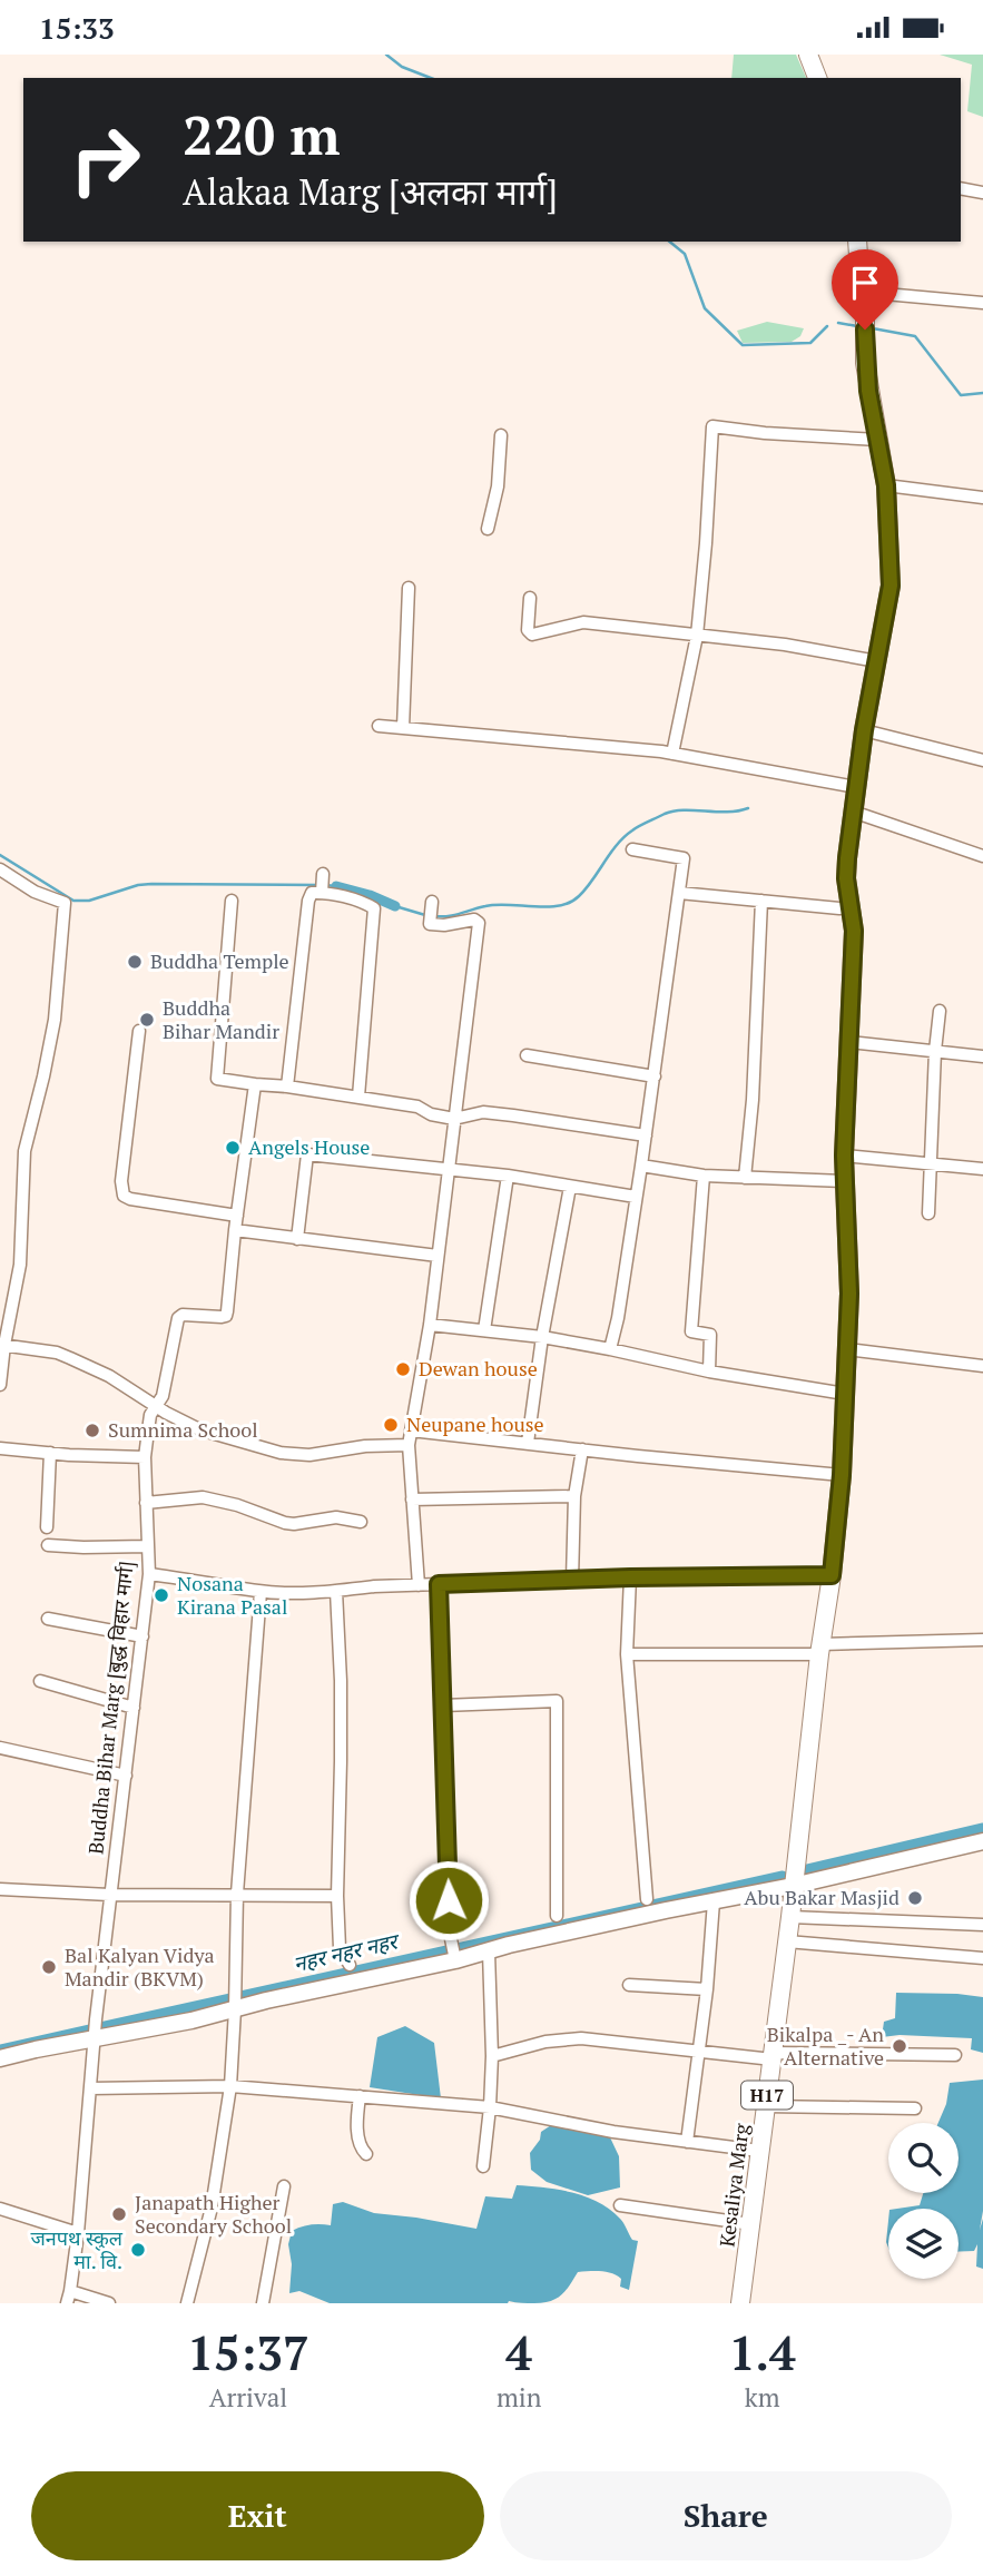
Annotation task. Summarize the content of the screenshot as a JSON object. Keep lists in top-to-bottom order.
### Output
{
  "streets": {
    "main road": ["H17", "Kesaliya Marg"],
    "street": ["Buddha Bihar Marg [बुद्ध विहार मार्ग]"]
  },
  "crossings": [
    ["H17", "Kesaliya Marg"]
  ],
  "water": ["नहर नहर नहर"],
  "places": [
    "Buddha Temple",
    "Buddha Bihar Mandir",
    "Angels House",
    "Dewan house",
    "Neupane house",
    "Sumnima School",
    "Nosana Kirana Pasal",
    "Abu Bakar Masjid",
    "Bal Kalyan Vidya Mandir (BKVM)",
    "Bikalpa _- An Alternative",
    "Janapath Higher Secondary School",
    "जनपथ स्कुल मा. वि."
  ],
  "page": {
    "status": "15:33",
    "turn": ["220 m", "Alakaa Marg [अलका मार्ग]"],
    "eta": [
      "15:37",
      "Arrival",
      "4",
      "min",
      "1.4",
      "km"
    ],
    "buttons": ["Exit", "Share"]
  }
}
